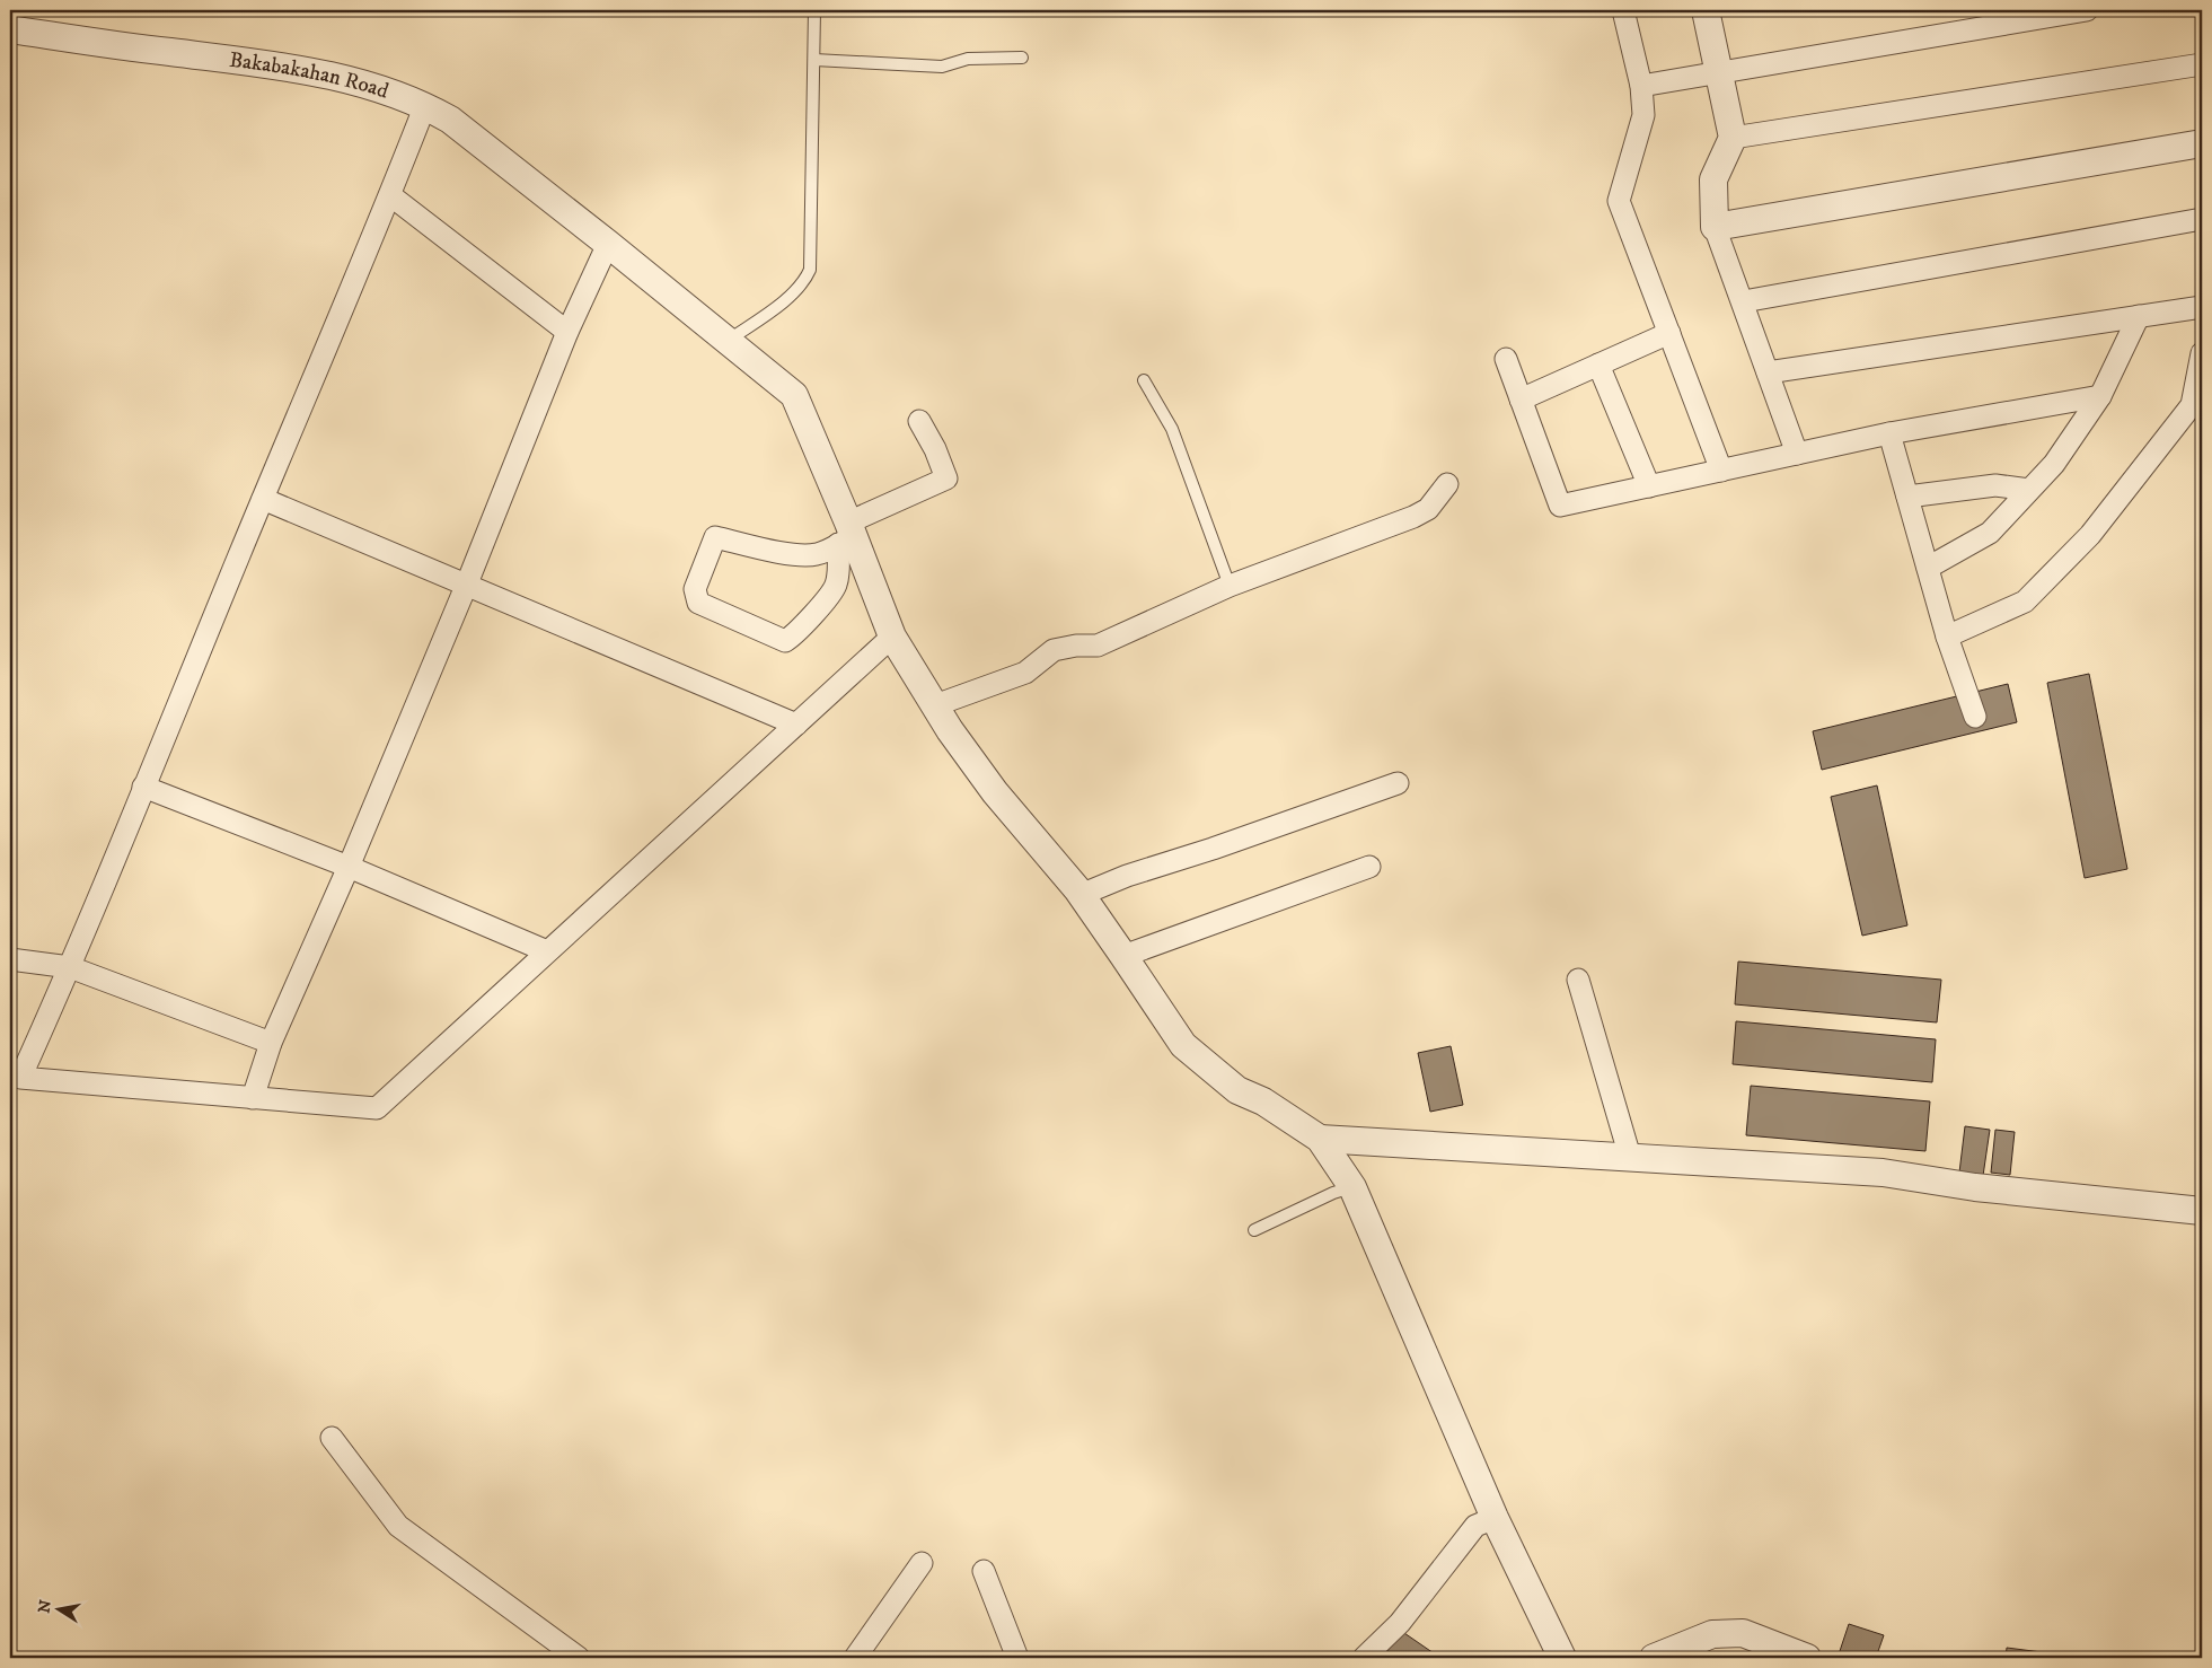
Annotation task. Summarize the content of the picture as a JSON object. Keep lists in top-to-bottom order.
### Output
{
  "streets": {
    "street": ["Bakabakahan Road"]
  },
  "north": "left"
}
